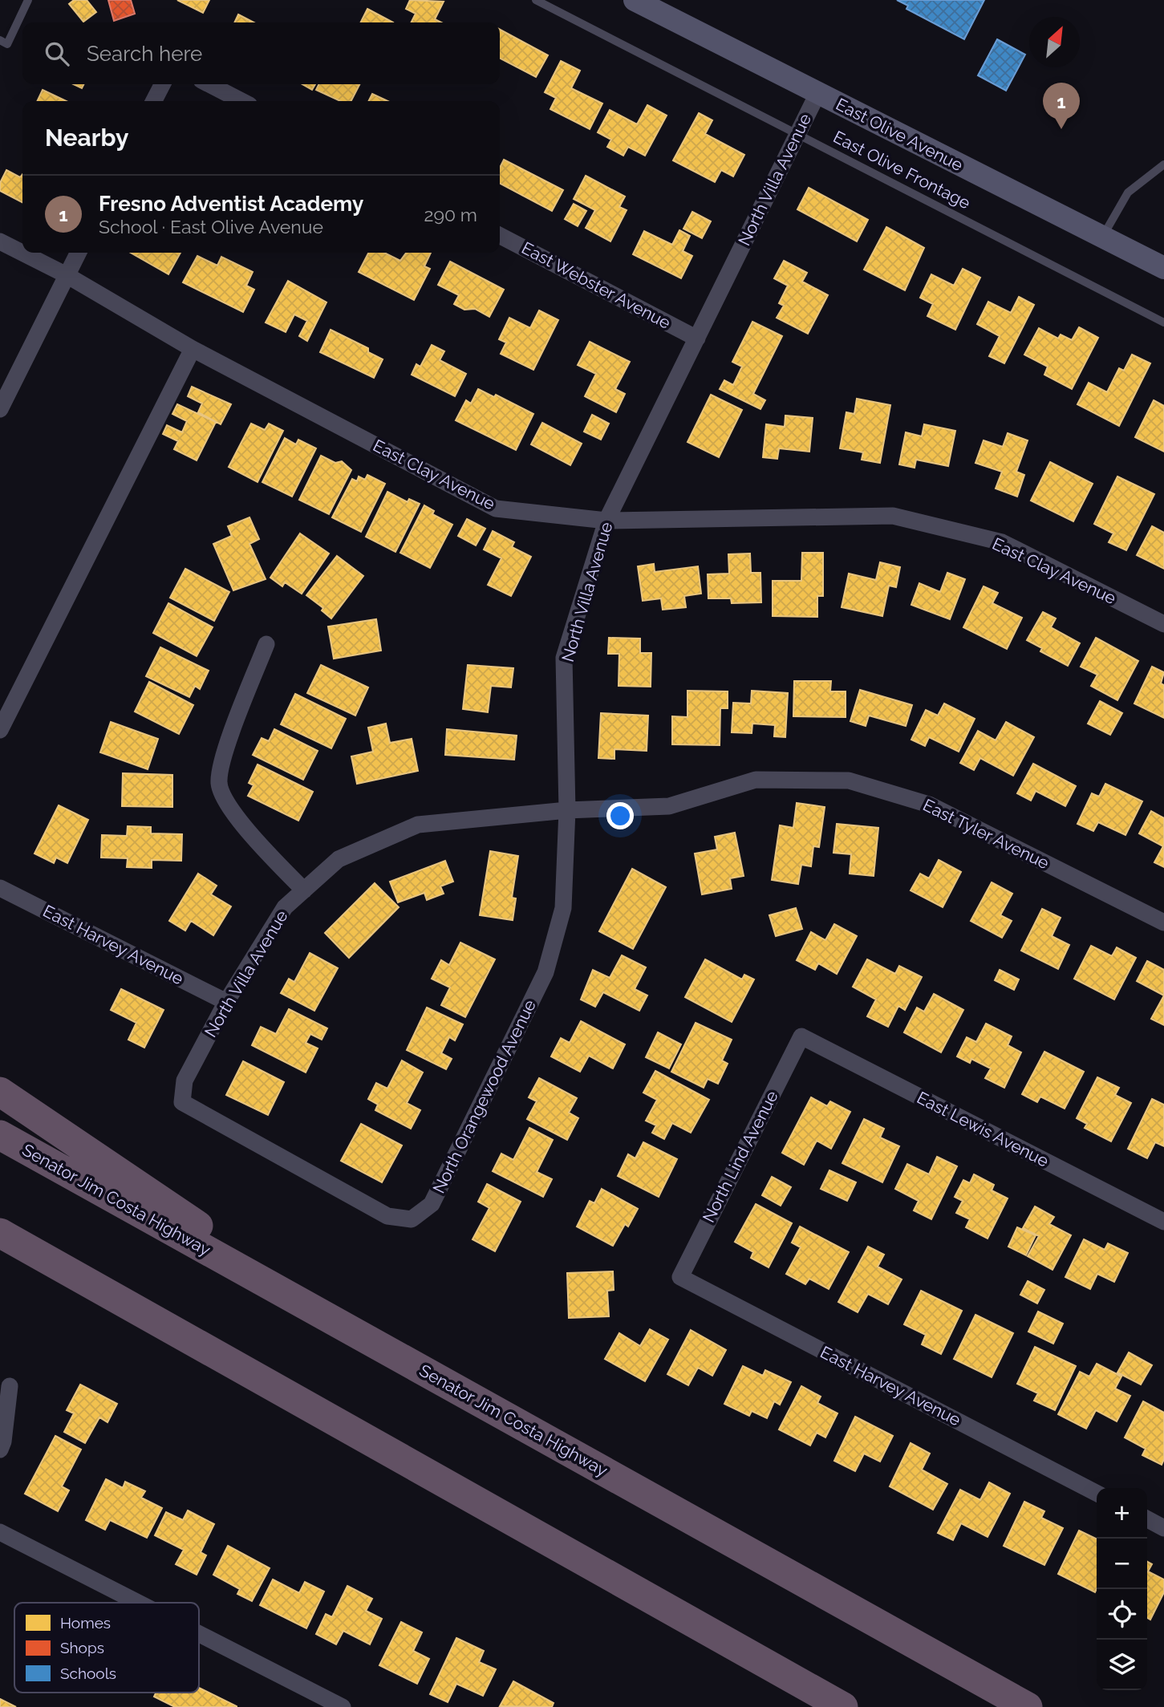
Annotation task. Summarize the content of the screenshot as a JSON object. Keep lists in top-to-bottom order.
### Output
{
  "streets": {
    "highway": ["Senator Jim Costa Highway"],
    "main road": ["East Olive Avenue"],
    "street": [
      "North Villa Avenue",
      "East Webster Avenue",
      "East Clay Avenue",
      "East Tyler Avenue",
      "East Harvey Avenue",
      "North Orangewood Avenue",
      "East Lewis Avenue",
      "North Lind Avenue"
    ],
    "lane": ["East Olive Frontage"]
  },
  "crossings": [
    ["East Olive Avenue", "North Villa Avenue"],
    ["East Olive Frontage", "North Villa Avenue"],
    ["North Villa Avenue", "East Webster Avenue"],
    ["North Villa Avenue", "East Clay Avenue"],
    ["North Villa Avenue", "East Tyler Avenue"],
    ["North Villa Avenue", "East Harvey Avenue"],
    ["North Villa Avenue", "North Orangewood Avenue"],
    ["East Tyler Avenue", "North Orangewood Avenue"],
    ["East Harvey Avenue", "North Lind Avenue"],
    ["East Lewis Avenue", "North Lind Avenue"]
  ],
  "legend": ["Homes", "Shops", "Schools"],
  "north": "top right",
  "page": {
    "search": "Search here",
    "pins": "1",
    "heading": "Nearby",
    "list": [
      {
        "mark": "1",
        "name": "Fresno Adventist Academy",
        "note": "School · East Olive Avenue",
        "value": "290 m"
      }
    ],
    "map_buttons": ["+", "−"]
  }
}
